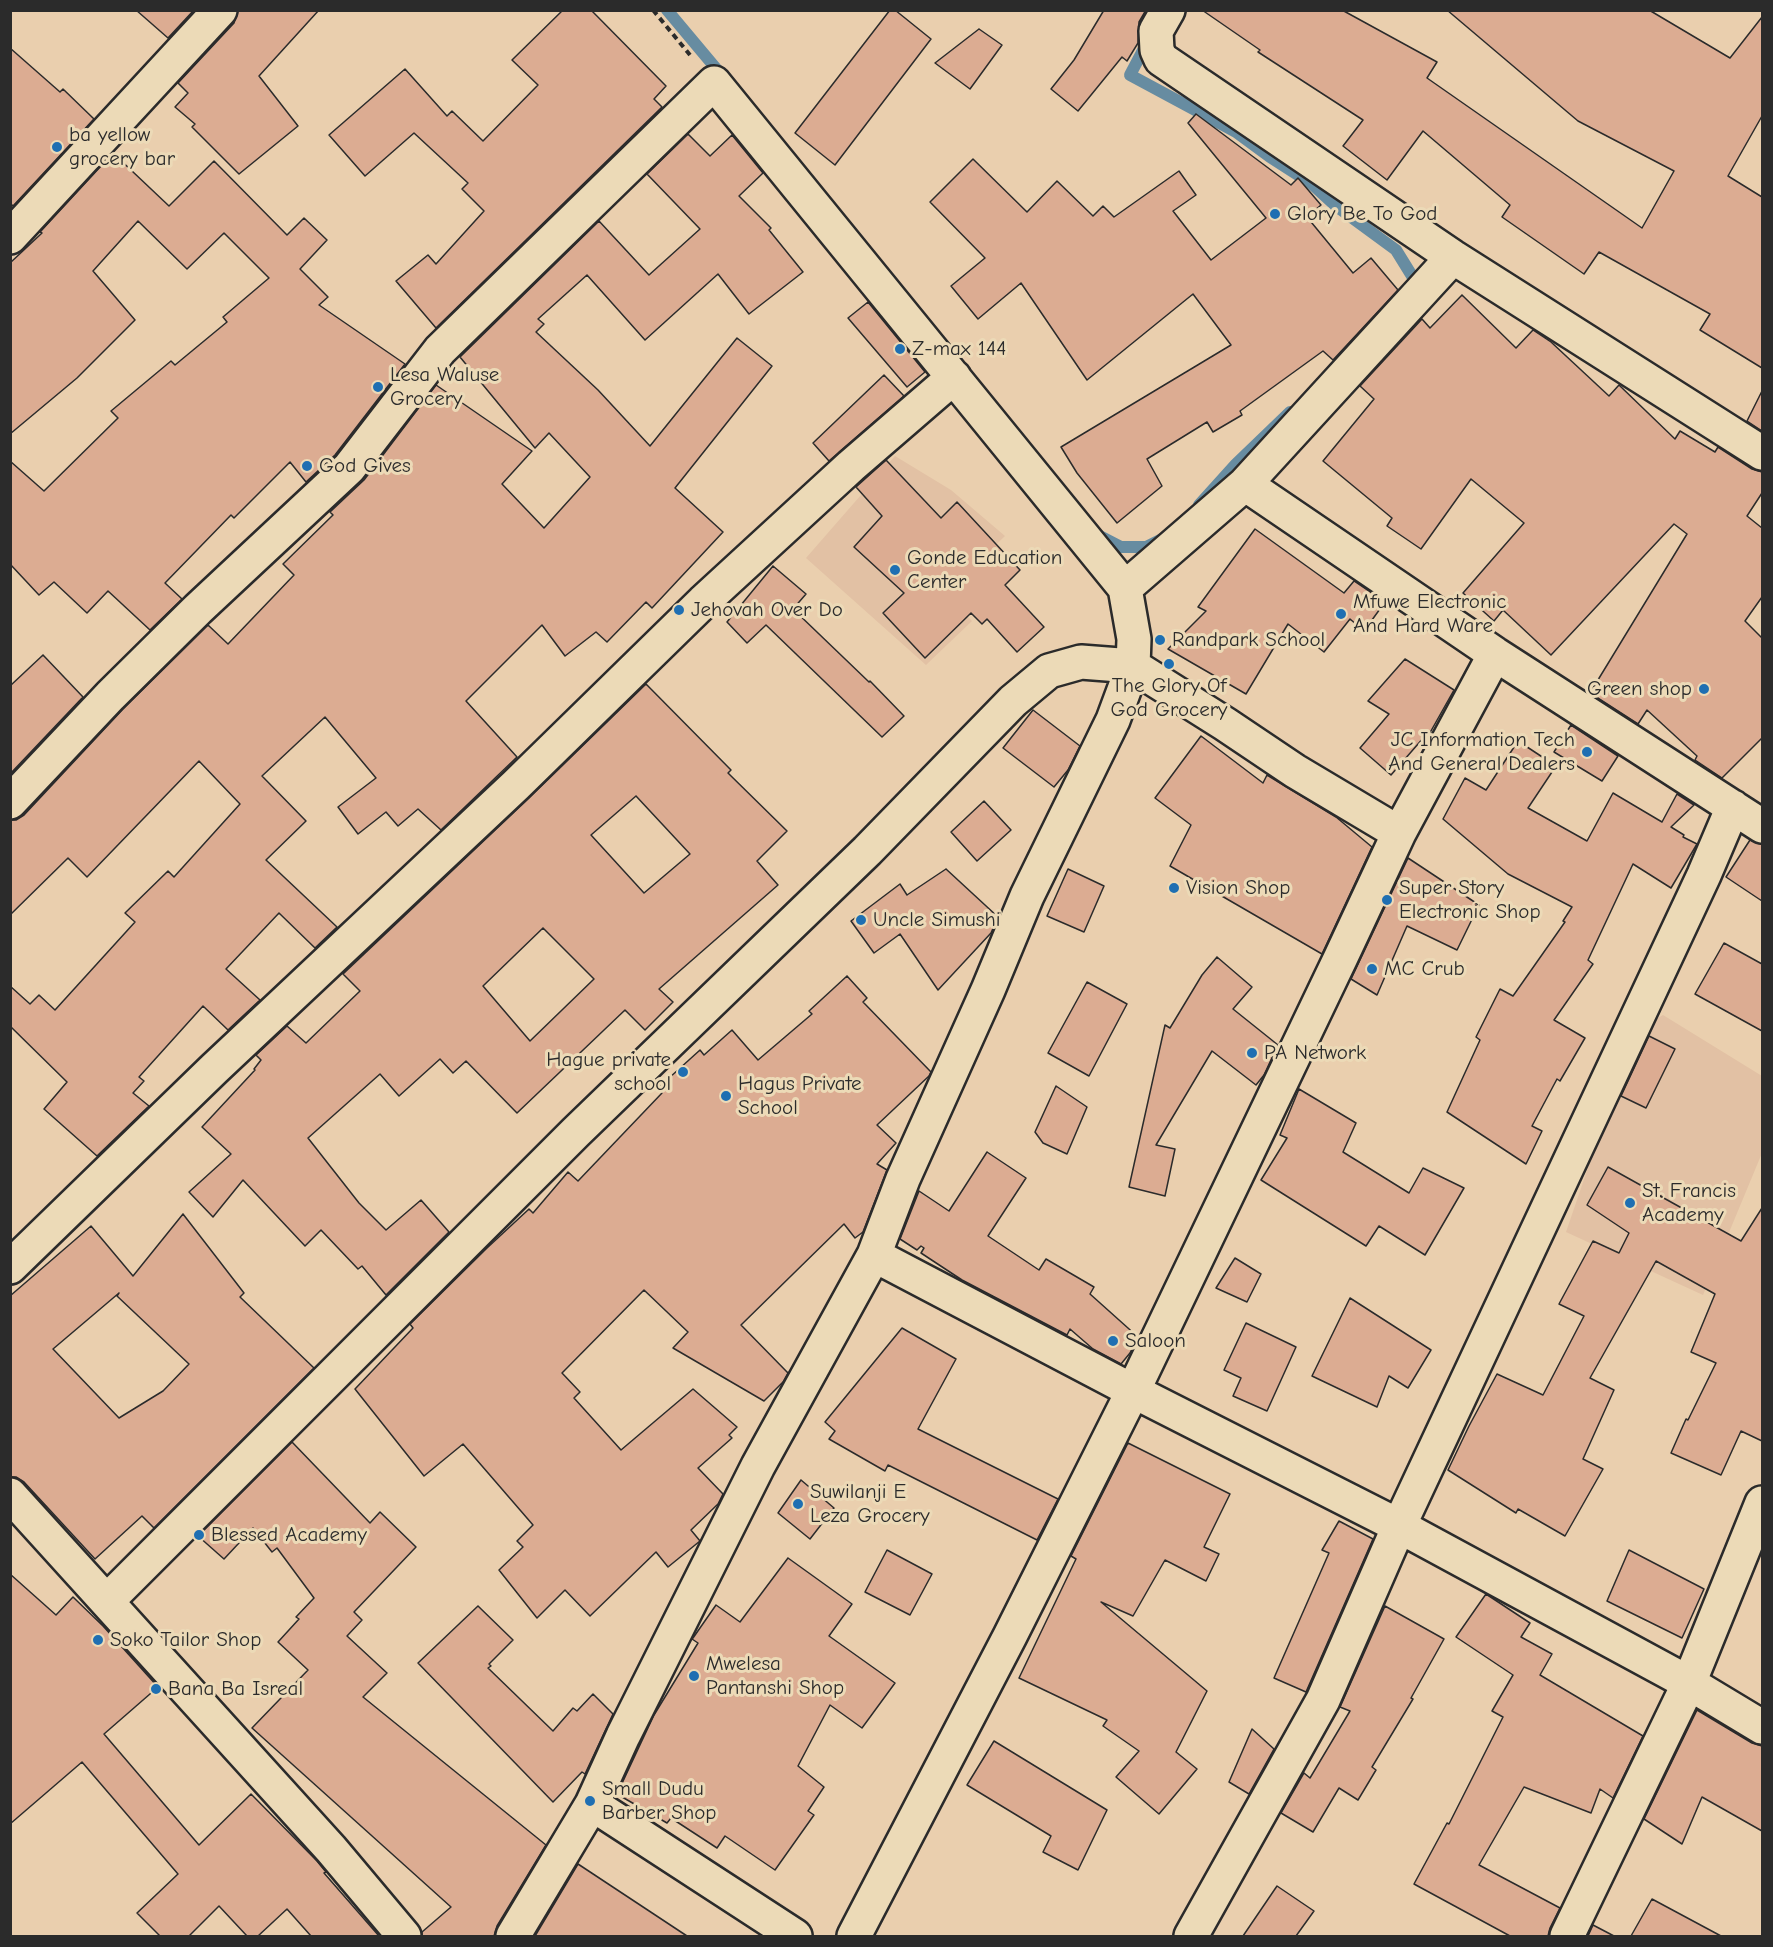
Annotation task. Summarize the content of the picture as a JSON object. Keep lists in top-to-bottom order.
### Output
{
  "places": [
    "ba yellow grocery bar",
    "Glory Be To God",
    "Z-max 144",
    "Lesa Waluse Grocery",
    "God Gives",
    "Gonde Education Center",
    "Jehovah Over Do",
    "Mfuwe Electronic And Hard Ware",
    "Randpark School",
    "The Glory Of God Grocery",
    "Green shop",
    "JC Information Tech And General Dealers",
    "Vision Shop",
    "Super Story Electronic Shop",
    "Uncle Simushi",
    "MC Crub",
    "PA Network",
    "Hague private school",
    "Hagus Private School",
    "St. Francis Academy",
    "Saloon",
    "Suwilanji E Leza Grocery",
    "Blessed Academy",
    "Soko Tailor Shop",
    "Mwelesa Pantanshi Shop",
    "Bana Ba Isreal",
    "Small Dudu Barber Shop"
  ]
}
